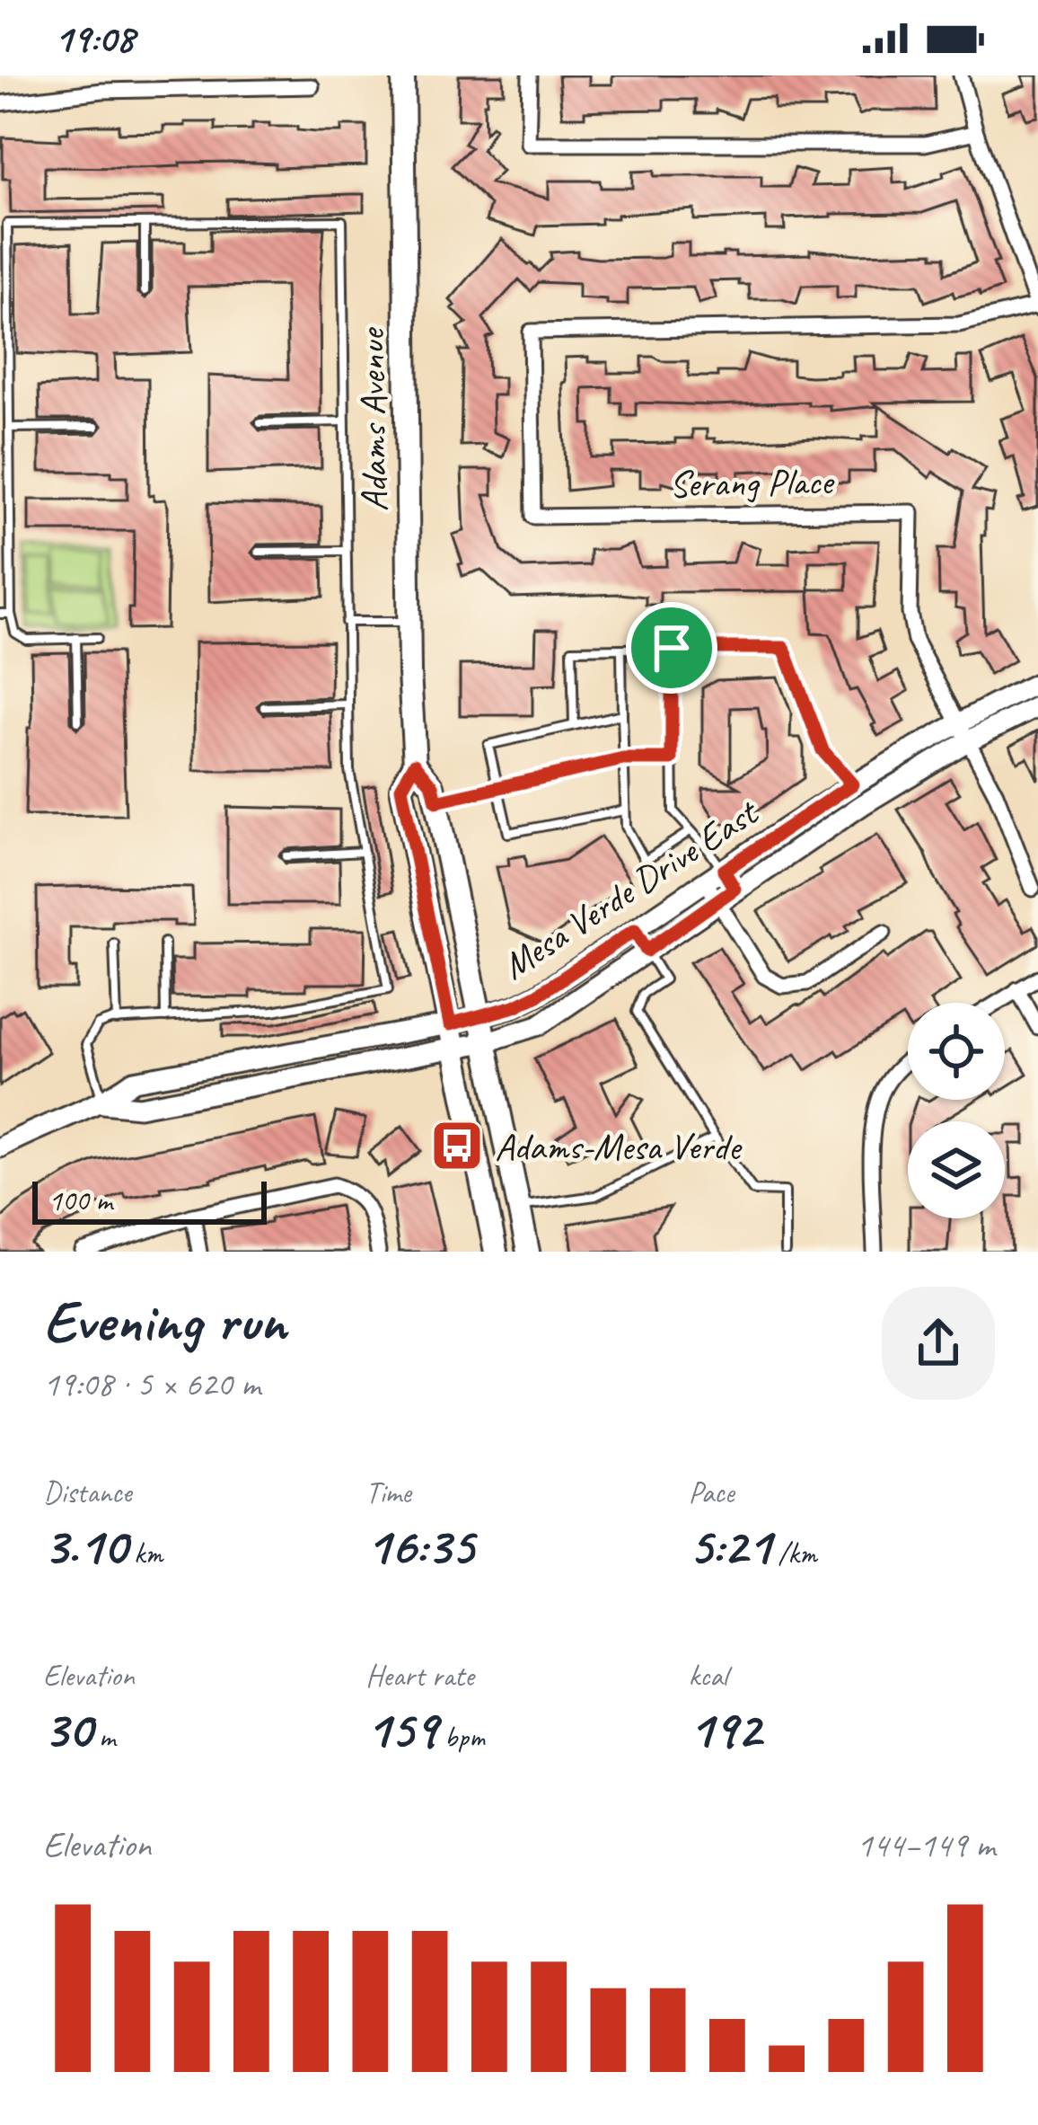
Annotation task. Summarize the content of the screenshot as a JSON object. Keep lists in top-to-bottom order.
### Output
{
  "streets": {
    "main road": ["Adams Avenue"],
    "street": ["Serang Place", "Mesa Verde Drive East"]
  },
  "crossings": [
    ["Adams Avenue", "Mesa Verde Drive East"],
    ["Serang Place", "Mesa Verde Drive East"]
  ],
  "places": {
    "bus stop": ["Adams-Mesa Verde"]
  },
  "scale_bar": "100 m",
  "page": {
    "status": "19:08",
    "scale": "100 m",
    "heading": ["Evening run", "19:08 · 5 × 620 m"],
    "stats": [
      ["Distance", "3.10 km"],
      ["Time", "16:35"],
      ["Pace", "5:21 /km"],
      ["Elevation", "30 m"],
      ["Heart rate", "159 bpm"],
      ["kcal", "192"]
    ],
    "chart": ["Elevation", "144–149 m"]
  }
}
